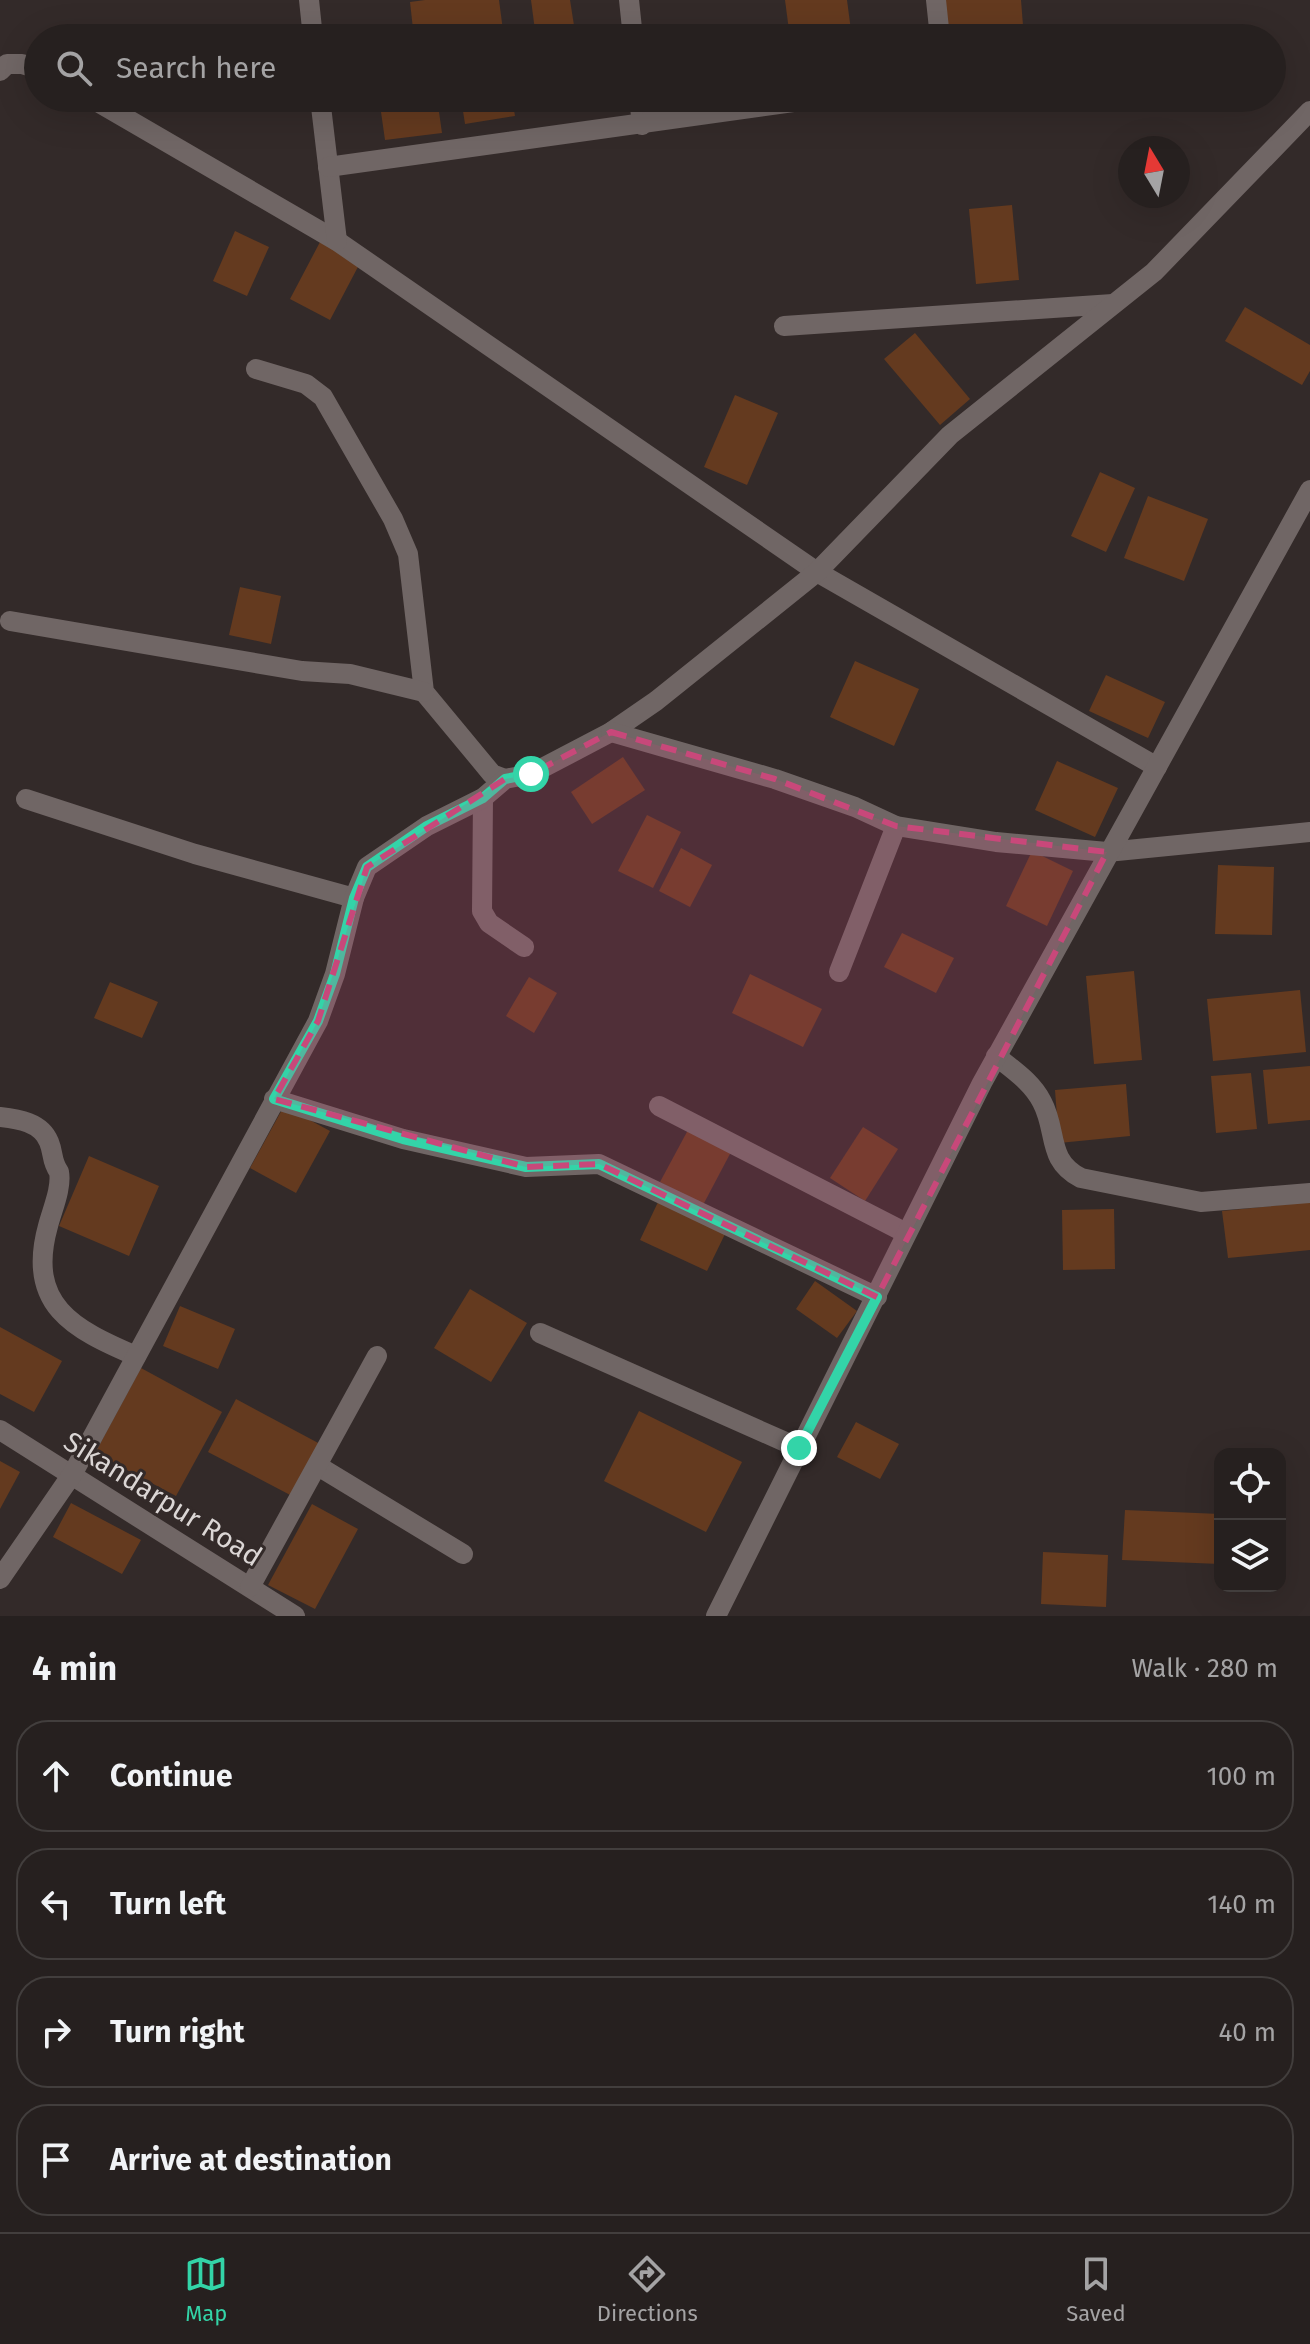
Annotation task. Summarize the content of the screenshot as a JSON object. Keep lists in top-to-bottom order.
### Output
{
  "streets": {
    "street": ["Sikandarpur Road"]
  },
  "north": "top",
  "page": {
    "search": "Search here",
    "heading": ["4 min", "Walk · 280 m"],
    "list": [
      ["Continue", "100 m"],
      ["Turn left", "140 m"],
      ["Turn right", "40 m"],
      "Arrive at destination"
    ],
    "nav": ["Map", "Directions", "Saved"]
  }
}
